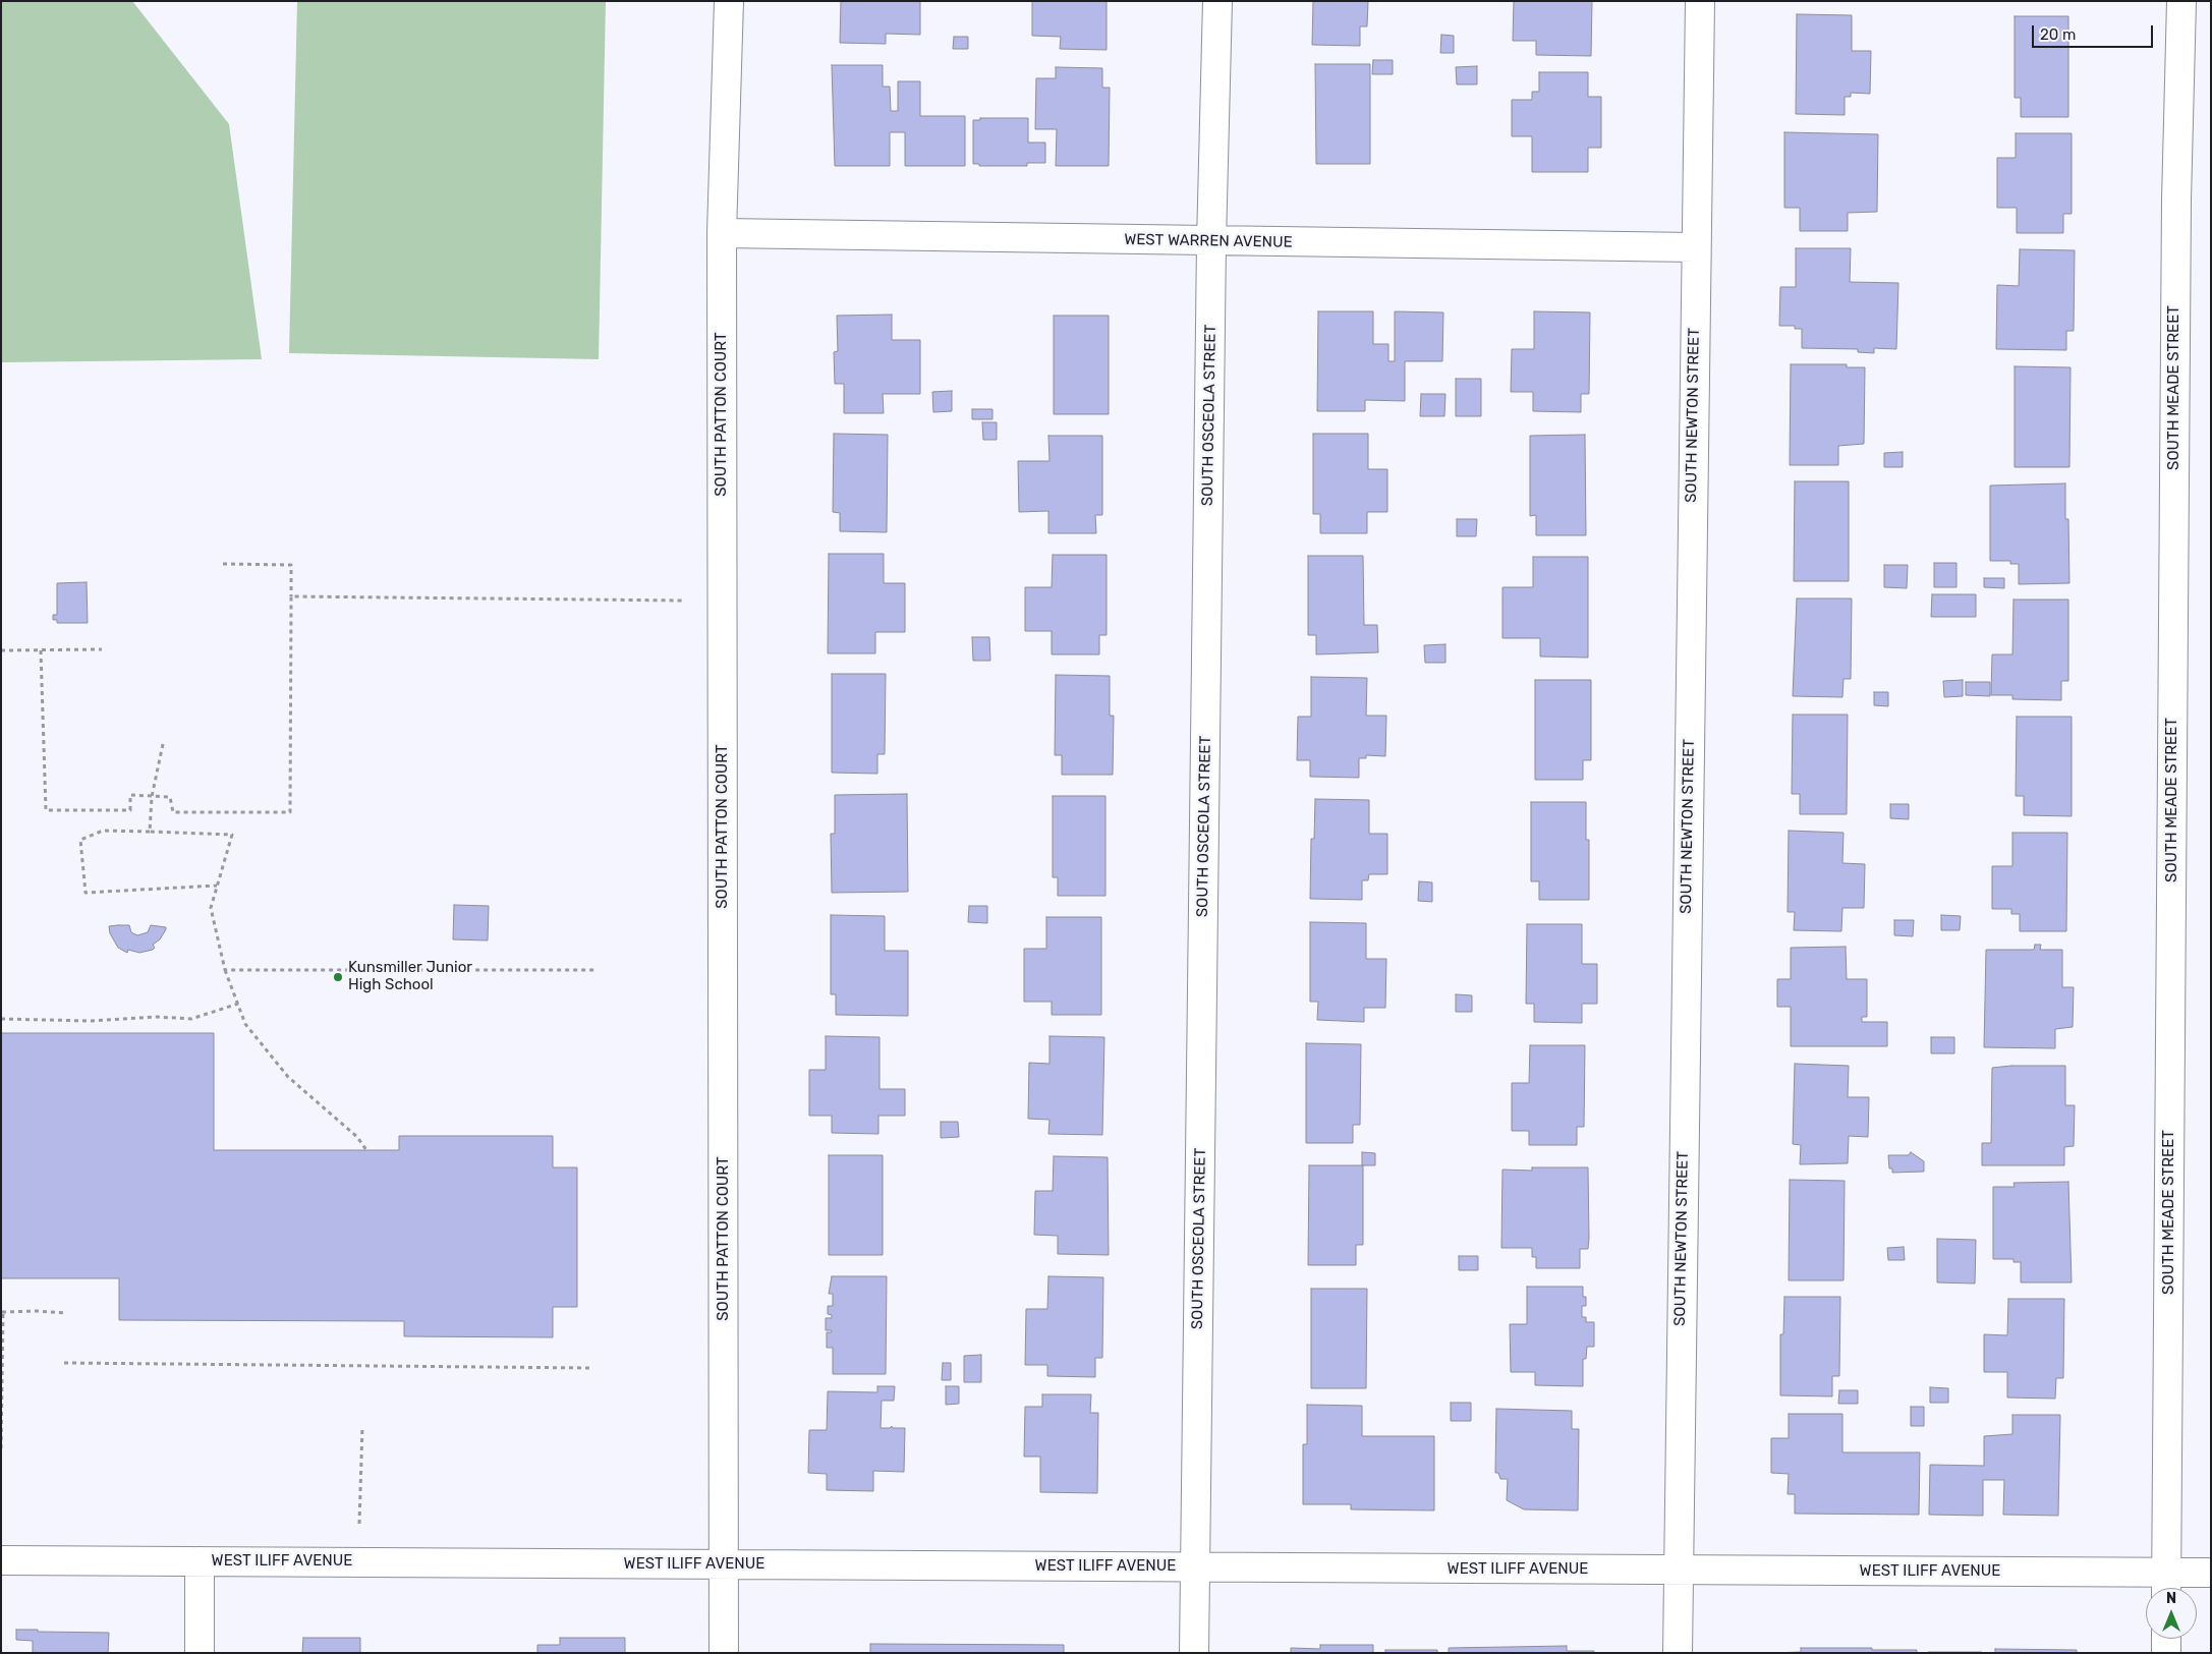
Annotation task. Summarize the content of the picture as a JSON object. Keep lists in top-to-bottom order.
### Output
{
  "streets": {
    "street": [
      "WEST WARREN AVENUE",
      "SOUTH MEADE STREET",
      "SOUTH PATTON COURT",
      "SOUTH OSCEOLA STREET",
      "SOUTH NEWTON STREET",
      "WEST ILIFF AVENUE"
    ]
  },
  "crossings": [
    ["WEST WARREN AVENUE", "SOUTH PATTON COURT"],
    ["WEST WARREN AVENUE", "SOUTH OSCEOLA STREET"],
    ["WEST WARREN AVENUE", "SOUTH NEWTON STREET"],
    ["SOUTH MEADE STREET", "WEST ILIFF AVENUE"],
    ["SOUTH PATTON COURT", "WEST ILIFF AVENUE"],
    ["SOUTH OSCEOLA STREET", "WEST ILIFF AVENUE"],
    ["SOUTH NEWTON STREET", "WEST ILIFF AVENUE"]
  ],
  "places": ["Kunsmiller Junior High School"],
  "scale_bar": "20 m",
  "north": "top"
}
